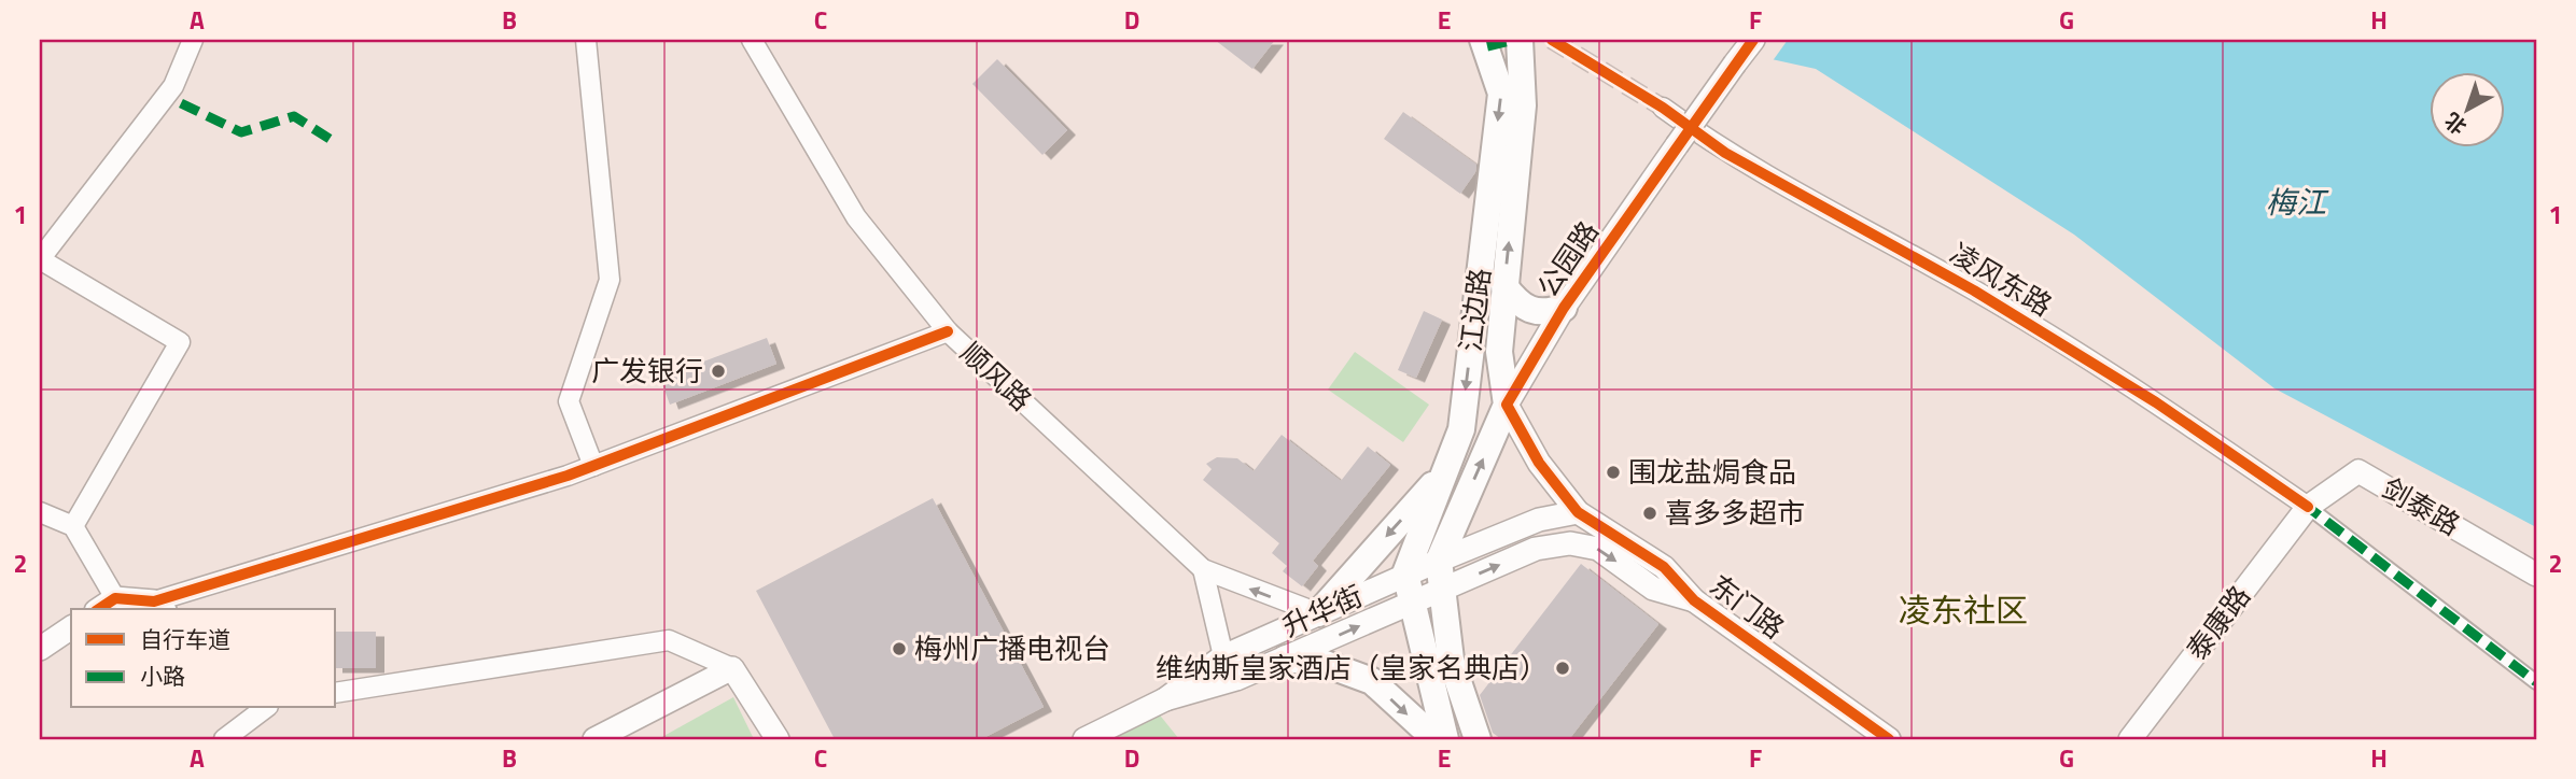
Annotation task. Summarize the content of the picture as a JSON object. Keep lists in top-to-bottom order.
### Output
{
  "streets": {
    "main road": ["公园路", "江边路"],
    "street": [
      "凌风东路",
      "顺风路",
      "剑泰路",
      "东门路",
      "升华街",
      "泰康路"
    ]
  },
  "crossings": [
    ["公园路", "江边路"],
    ["公园路", "升华街"],
    ["凌风东路", "剑泰路"],
    ["凌风东路", "泰康路"],
    ["江边路", "升华街"],
    ["顺风路", "升华街"],
    ["剑泰路", "泰康路"],
    ["东门路", "升华街"]
  ],
  "districts": ["凌东社区"],
  "water": ["梅江"],
  "places": [
    "广发银行",
    "围龙盐焗食品",
    "喜多多超市",
    "梅州广播电视台",
    "维纳斯皇家酒店（皇家名典店）"
  ],
  "legend": ["自行车道", "小路"],
  "north": "bottom left",
  "grid": {
    "columns": [
      "A",
      "B",
      "C",
      "D",
      "E",
      "F",
      "G",
      "H"
    ],
    "rows": ["1", "2"]
  }
}
